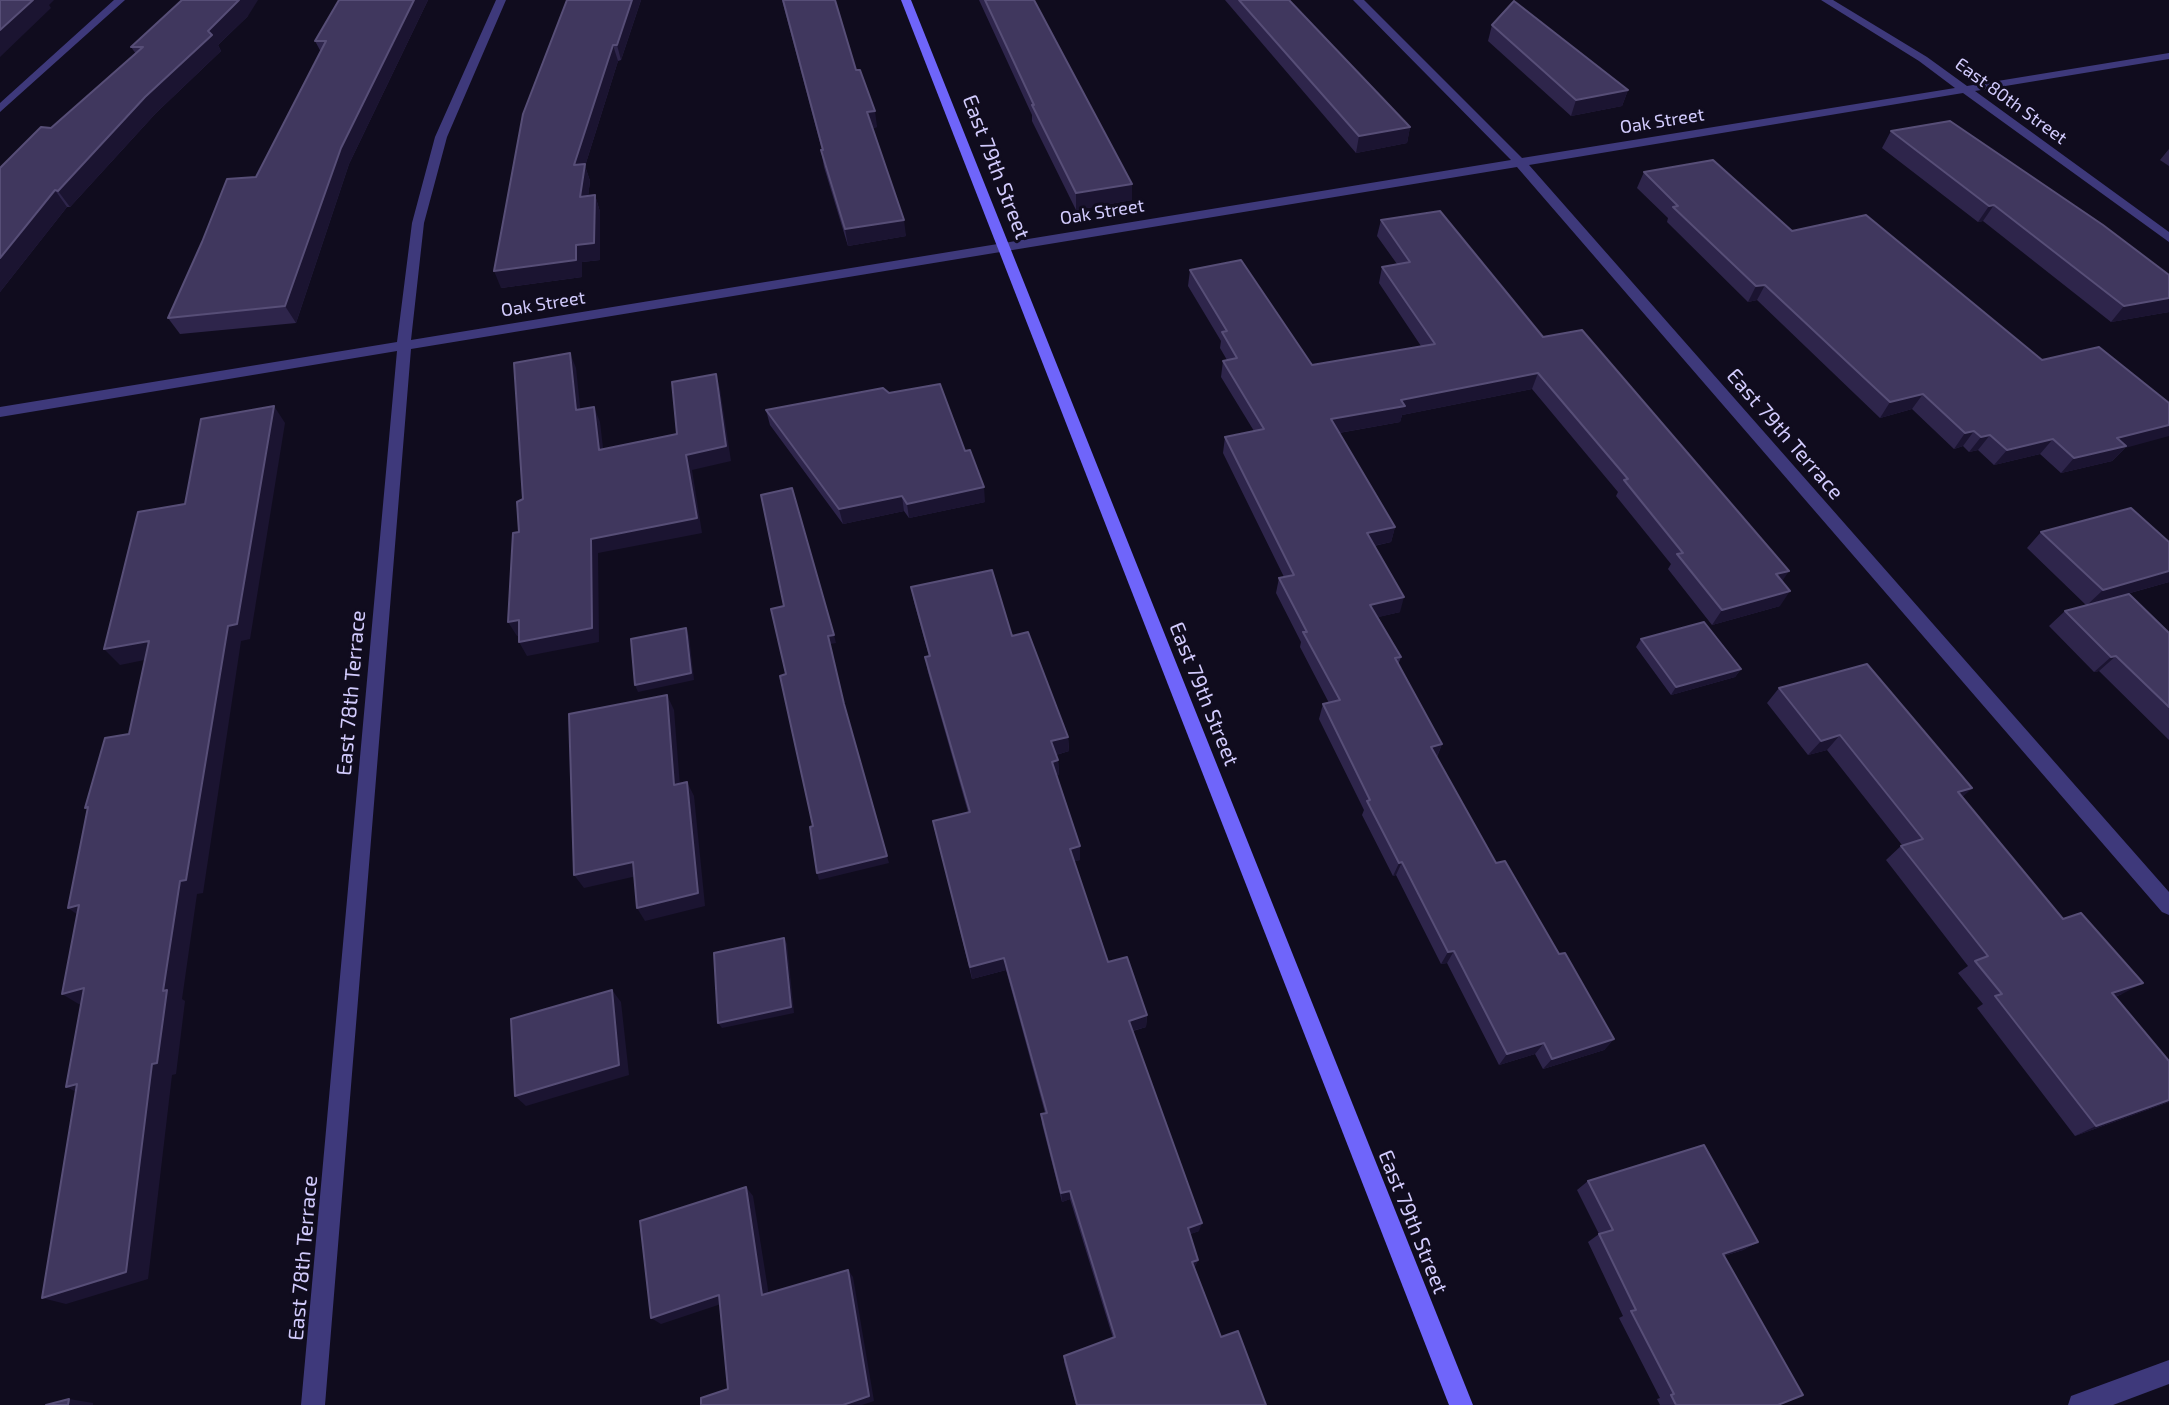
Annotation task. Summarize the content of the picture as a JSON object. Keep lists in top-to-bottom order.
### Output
{
  "streets": {
    "street": [
      "East 80th Street",
      "Oak Street",
      "East 79th Street",
      "East 79th Terrace",
      "East 78th Terrace"
    ]
  },
  "crossings": [
    ["East 80th Street", "Oak Street"],
    ["Oak Street", "East 79th Street"],
    ["Oak Street", "East 79th Terrace"],
    ["Oak Street", "East 78th Terrace"]
  ]
}
